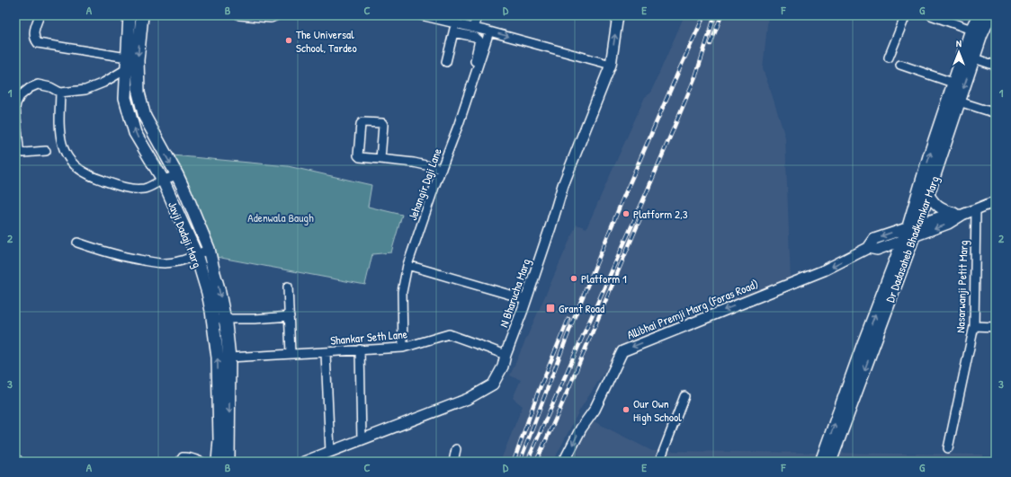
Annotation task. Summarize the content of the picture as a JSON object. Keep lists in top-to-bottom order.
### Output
{
  "streets": {
    "main road": ["Javji Dadaji Marg", "Dr Dadasaheb Bhadkamkar Marg"],
    "street": [
      "Jehangir Daji Lane",
      "Nasarwanji Petit Marg",
      "N Bharucha Marg",
      "Allibhai Premji Marg (Foras Road)",
      "Shankar Seth Lane"
    ]
  },
  "crossings": [
    ["Jehangir Daji Lane", "Shankar Seth Lane"],
    ["Javji Dadaji Marg", "Shankar Seth Lane"],
    ["Dr Dadasaheb Bhadkamkar Marg", "Allibhai Premji Marg (Foras Road)"],
    ["Nasarwanji Petit Marg", "Allibhai Premji Marg (Foras Road)"],
    ["N Bharucha Marg", "Shankar Seth Lane"]
  ],
  "one_way": ["Allibhai Premji Marg (Foras Road)"],
  "parks": ["Adenwala Baugh"],
  "places": {
    "other": [
      "The Universal School, Tardeo",
      "Platform 2,3",
      "Platform 1",
      "Our Own High School"
    ],
    "transit": ["Grant Road"]
  },
  "north": "top",
  "grid": {
    "columns": [
      "A",
      "B",
      "C",
      "D",
      "E",
      "F",
      "G"
    ],
    "rows": ["1", "2", "3"]
  }
}
